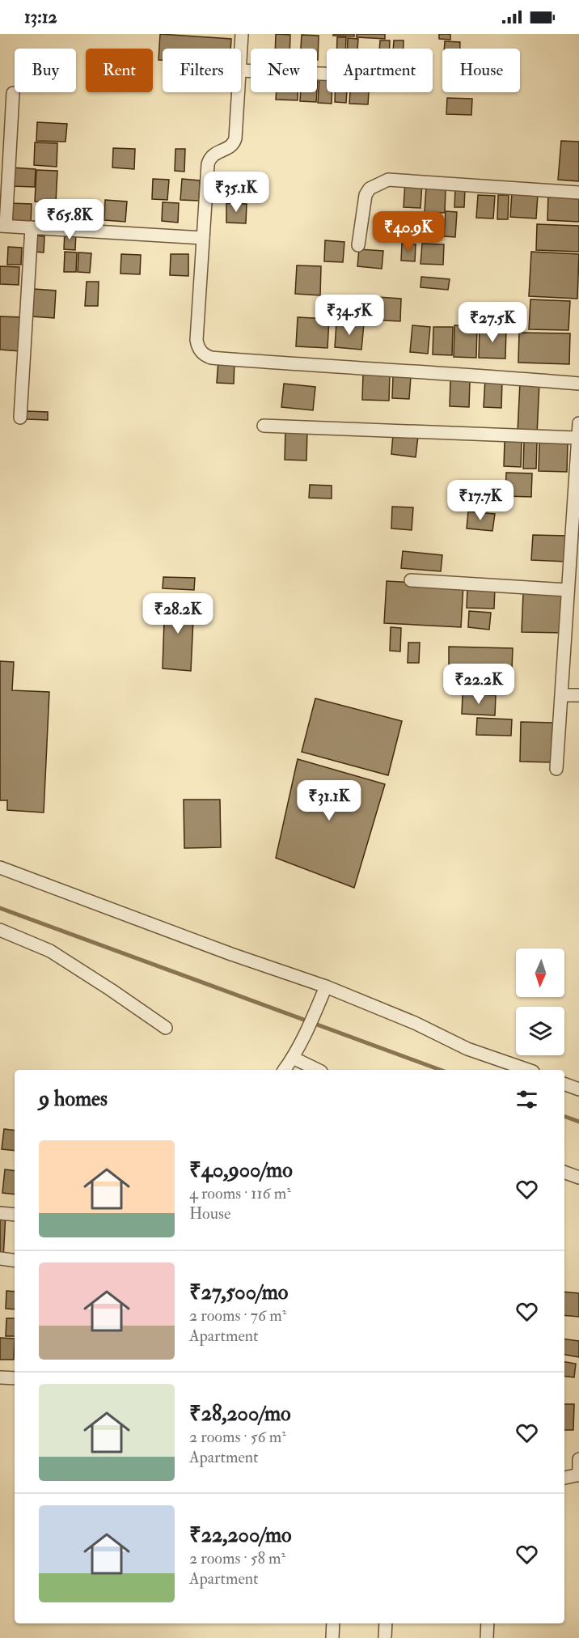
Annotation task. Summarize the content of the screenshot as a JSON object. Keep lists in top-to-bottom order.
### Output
{
  "north": "bottom",
  "page": {
    "status": "13:12",
    "chip": [
      "Buy",
      "Rent",
      "Filters",
      "New",
      "Apartment",
      "House"
    ],
    "price": [
      "₹35.1K",
      "₹65.8K",
      "₹40.9K",
      "₹34.5K",
      "₹27.5K",
      "₹17.7K",
      "₹28.2K",
      "₹22.2K",
      "₹31.1K"
    ],
    "heading": "9 homes",
    "list": [
      {
        "name": "₹40,900/mo",
        "note": "4 rooms · 116 m² · House"
      },
      {
        "name": "₹27,500/mo",
        "note": "2 rooms · 76 m² · Apartment"
      },
      {
        "name": "₹28,200/mo",
        "note": "2 rooms · 56 m² · Apartment"
      },
      {
        "name": "₹22,200/mo",
        "note": "2 rooms · 58 m² · Apartment"
      }
    ]
  }
}
